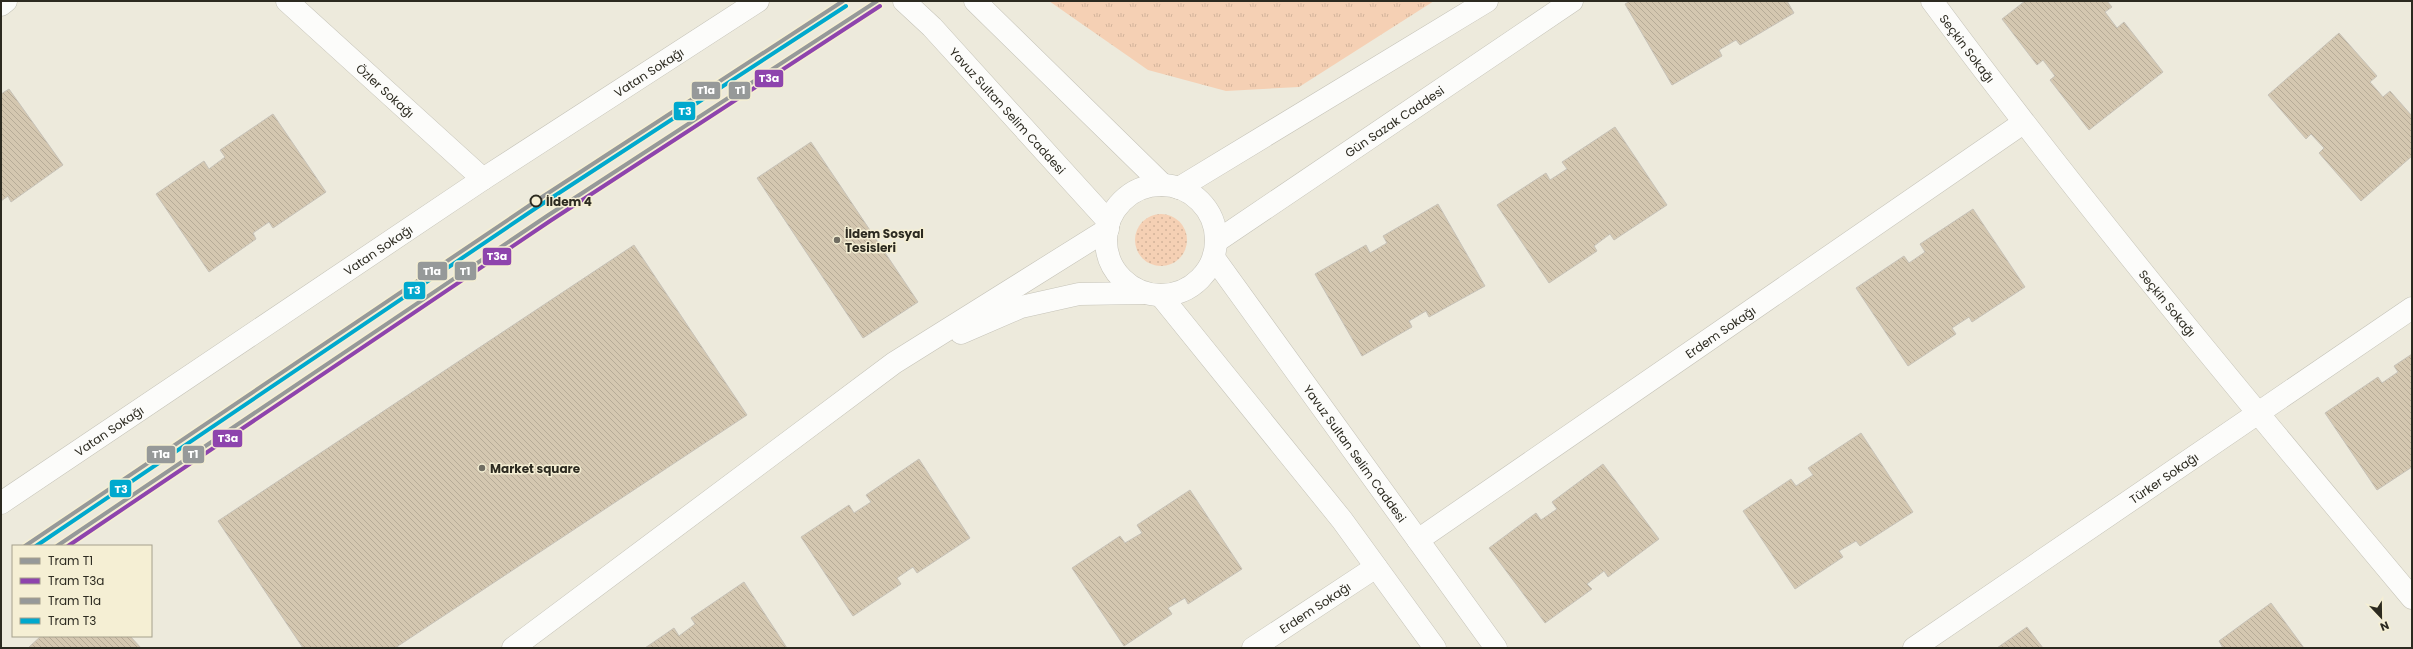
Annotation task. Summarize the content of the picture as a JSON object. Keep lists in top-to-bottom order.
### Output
{
  "streets": {
    "street": [
      "Seçkin Sokağı",
      "Vatan Sokağı",
      "Özler Sokağı",
      "Yavuz Sultan Selim Caddesi",
      "Gün Sazak Caddesi",
      "Erdem Sokağı",
      "Türker Sokağı"
    ]
  },
  "crossings": [
    ["Seçkin Sokağı", "Erdem Sokağı"],
    ["Seçkin Sokağı", "Türker Sokağı"],
    ["Vatan Sokağı", "Özler Sokağı"],
    ["Yavuz Sultan Selim Caddesi", "Gün Sazak Caddesi"],
    ["Yavuz Sultan Selim Caddesi", "Erdem Sokağı"]
  ],
  "places": ["İldem 4", "İldem Sosyal Tesisleri", "Market square"],
  "lines": [
    "tram line T1",
    "tram line T1a",
    "tram line T3a",
    "tram line T3"
  ],
  "legend": [
    "Tram T1",
    "Tram T3a",
    "Tram T1a",
    "Tram T3"
  ],
  "north": "bottom"
}
